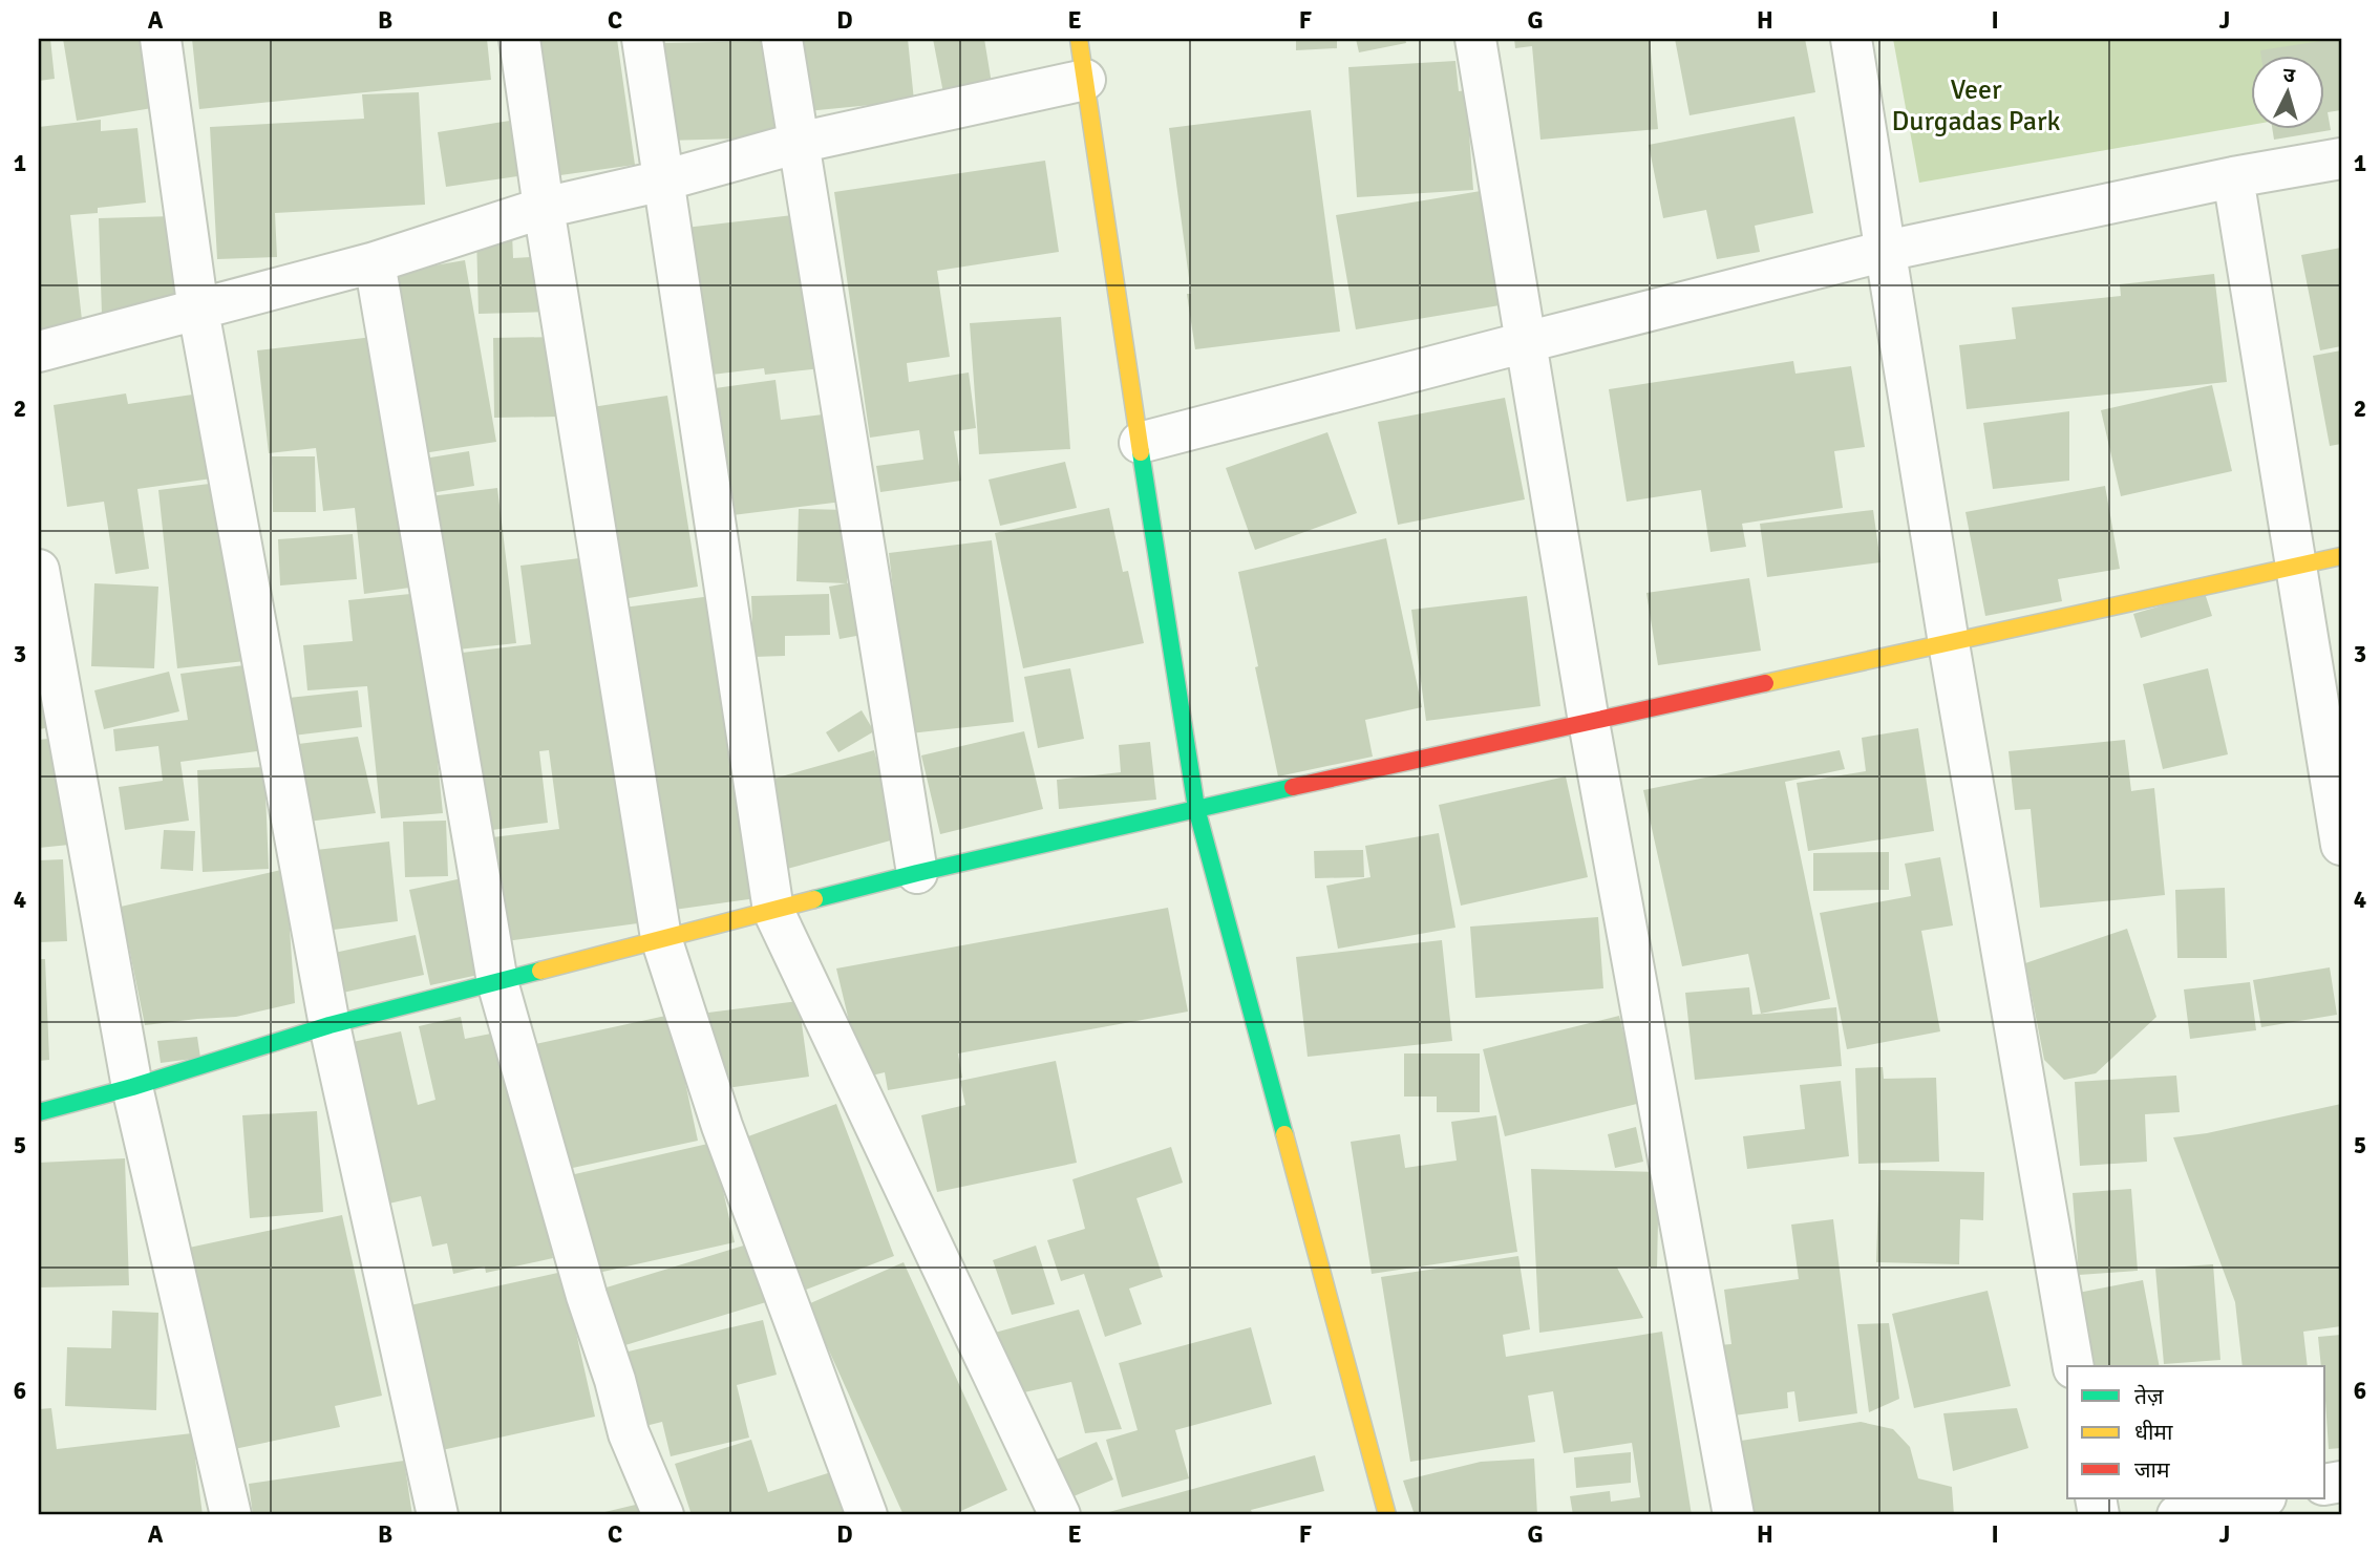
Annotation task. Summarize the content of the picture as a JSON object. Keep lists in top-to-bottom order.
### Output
{
  "parks": ["Veer Durgadas Park"],
  "legend": ["तेज़", "धीमा", "जाम"],
  "north": "top",
  "grid": {
    "columns": [
      "A",
      "B",
      "C",
      "D",
      "E",
      "F",
      "G",
      "H",
      "I",
      "J"
    ],
    "rows": [
      "1",
      "2",
      "3",
      "4",
      "5",
      "6"
    ]
  }
}
